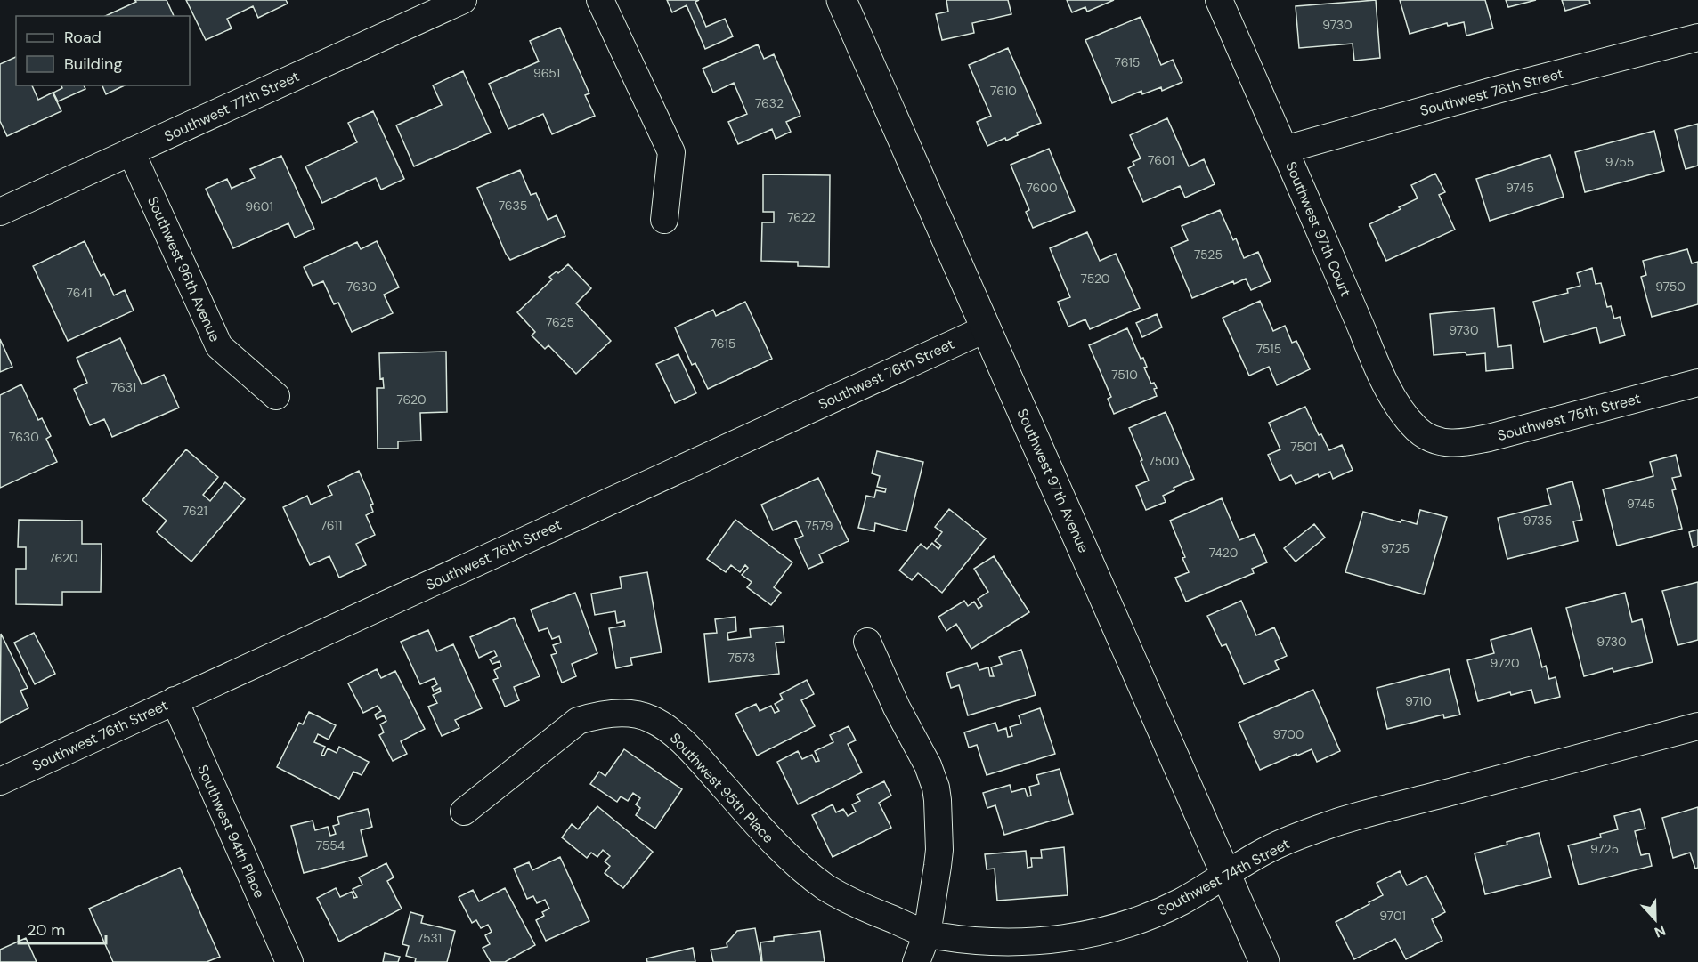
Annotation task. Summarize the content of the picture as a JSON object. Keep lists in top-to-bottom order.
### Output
{
  "streets": {
    "street": [
      "Southwest 76th Street",
      "Southwest 77th Street",
      "Southwest 97th Court",
      "Southwest 96th Avenue",
      "Southwest 75th Street",
      "Southwest 97th Avenue",
      "Southwest 95th Place",
      "Southwest 94th Place",
      "Southwest 74th Street"
    ]
  },
  "crossings": [
    ["Southwest 76th Street", "Southwest 97th Court"],
    ["Southwest 76th Street", "Southwest 97th Avenue"],
    ["Southwest 76th Street", "Southwest 94th Place"],
    ["Southwest 77th Street", "Southwest 96th Avenue"],
    ["Southwest 97th Court", "Southwest 75th Street"],
    ["Southwest 97th Avenue", "Southwest 74th Street"],
    ["Southwest 95th Place", "Southwest 74th Street"]
  ],
  "house_numbers": [
    "9730",
    "7615",
    "9651",
    "7610",
    "7632",
    "7601",
    "9755",
    "7600",
    "9745",
    "7635",
    "9601",
    "7622",
    "7525",
    "7520",
    "7630",
    "9750",
    "7641",
    "7625",
    "9730",
    "7615",
    "7515",
    "7510",
    "7631",
    "7620",
    "7630",
    "7501",
    "7500",
    "9745",
    "7621",
    "9735",
    "7611",
    "7579",
    "9725",
    "7420",
    "7620",
    "9730",
    "7573",
    "9720",
    "9710",
    "9700",
    "7554",
    "9725",
    "9701",
    "7531"
  ],
  "legend": ["Road", "Building"],
  "scale_bar": "20 m",
  "north": "bottom"
}
